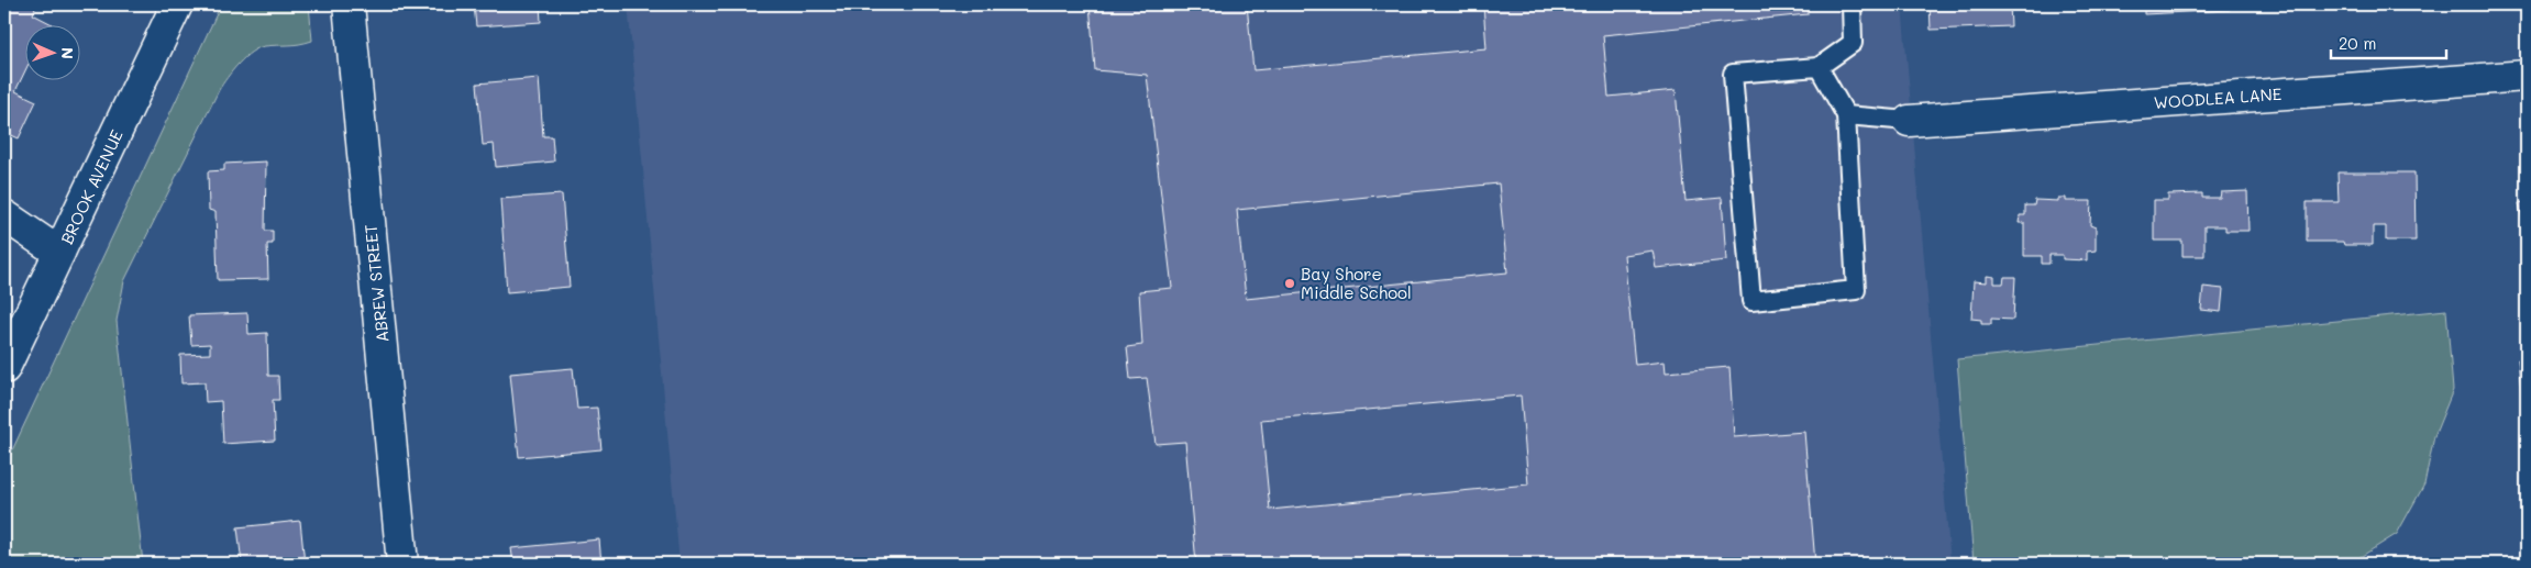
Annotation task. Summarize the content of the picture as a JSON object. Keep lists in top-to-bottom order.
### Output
{
  "streets": {
    "street": ["WOODLEA LANE", "BROOK AVENUE", "ABREW STREET"]
  },
  "places": ["Bay Shore Middle School"],
  "scale_bar": "20 m",
  "north": "right"
}
